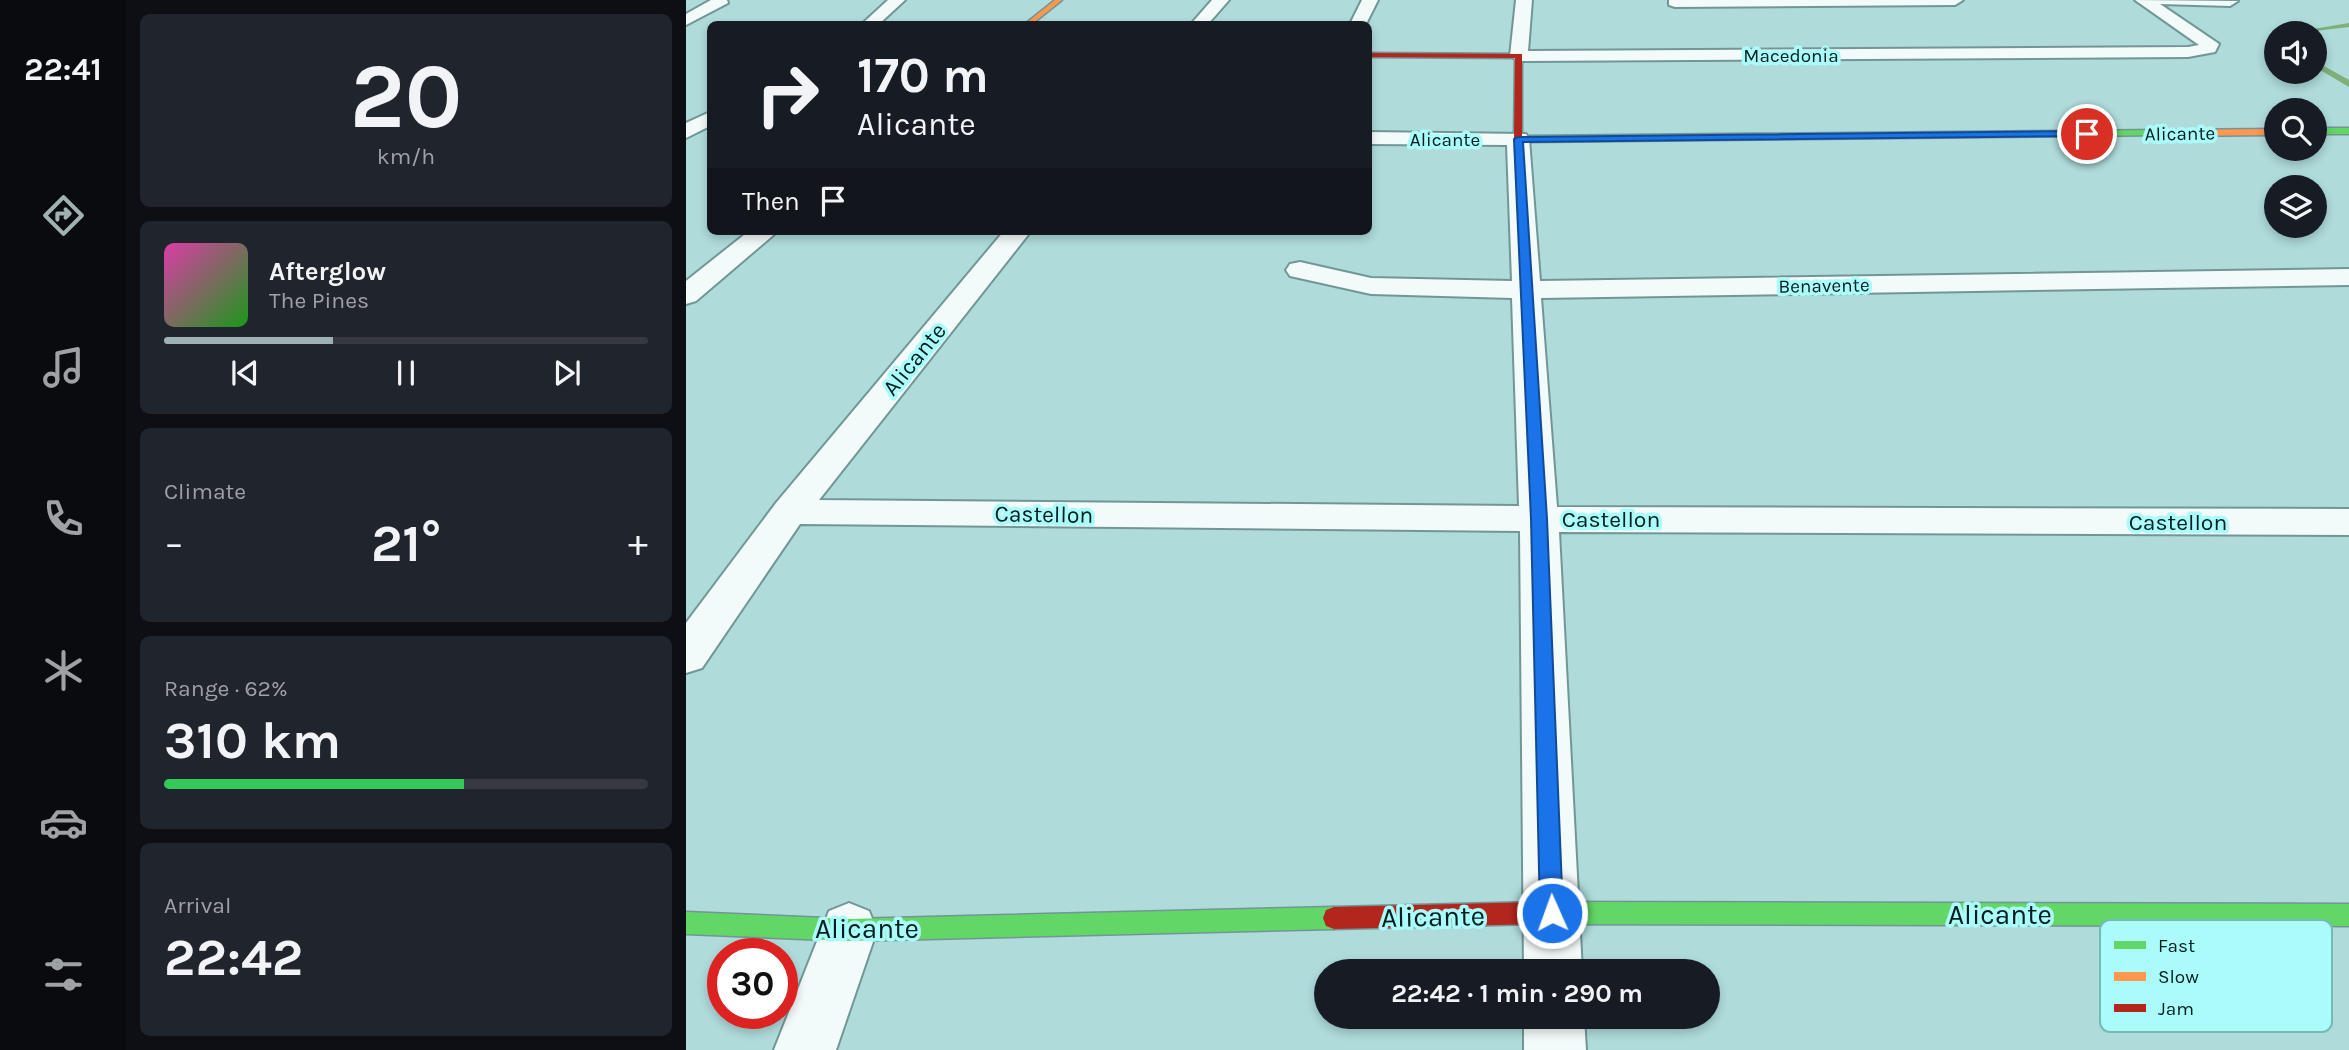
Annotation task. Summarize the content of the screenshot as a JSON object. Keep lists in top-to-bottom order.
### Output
{
  "streets": {
    "street": [
      "Macedonia",
      "Alicante",
      "Benavente",
      "Castellon"
    ]
  },
  "crossings": [
    ["Alicante", "Castellon"]
  ],
  "legend": ["Fast", "Slow", "Jam"],
  "page": {
    "tabs": "22:41",
    "tile": [
      ["20", "km/h"],
      "Climate",
      ["Range · 62%", "310 km"],
      ["Arrival", "22:42"]
    ],
    "turn": ["170 m", "Alicante"],
    "then": "Then",
    "song": ["Afterglow", "The Pines"],
    "heat": ["−", "21°", "+"],
    "limit": "30",
    "trip": "22:42 · 1 min · 290 m"
  }
}
